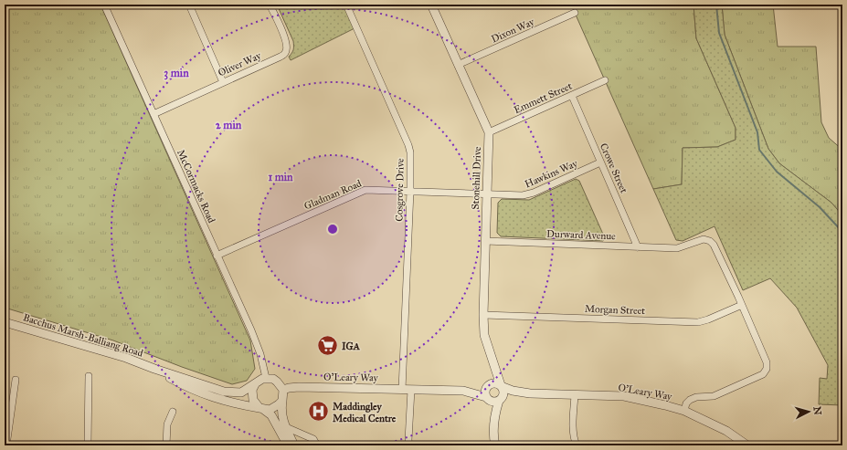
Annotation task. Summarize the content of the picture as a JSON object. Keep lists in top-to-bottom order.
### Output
{
  "streets": {
    "street": [
      "Dixon Way",
      "Oliver Way",
      "Emmett Street",
      "Crowe Street",
      "Hawkins Way",
      "Stonehill Drive",
      "McCormacks Road",
      "Cosgrove Drive",
      "Gladman Road",
      "Durward Avenue",
      "Morgan Street",
      "Bacchus Marsh-Balliang Road",
      "O'Leary Way"
    ]
  },
  "crossings": [
    ["Dixon Way", "Stonehill Drive"],
    ["Oliver Way", "McCormacks Road"],
    ["Emmett Street", "Crowe Street"],
    ["Emmett Street", "Stonehill Drive"],
    ["Crowe Street", "Hawkins Way"],
    ["Crowe Street", "Durward Avenue"],
    ["Hawkins Way", "Stonehill Drive"],
    ["Hawkins Way", "Gladman Road"],
    ["Stonehill Drive", "Gladman Road"],
    ["Stonehill Drive", "Durward Avenue"],
    ["Stonehill Drive", "Morgan Street"],
    ["McCormacks Road", "Gladman Road"],
    ["McCormacks Road", "Bacchus Marsh-Balliang Road"],
    ["McCormacks Road", "O'Leary Way"],
    ["Cosgrove Drive", "Gladman Road"],
    ["Cosgrove Drive", "O'Leary Way"],
    ["Durward Avenue", "Morgan Street"],
    ["Bacchus Marsh-Balliang Road", "O'Leary Way"]
  ],
  "places": {
    "supermarket": ["IGA"],
    "hospital": ["Maddingley Medical Centre"]
  },
  "north": "right",
  "rings": ["3 min", "2 min", "1 min"]
}
